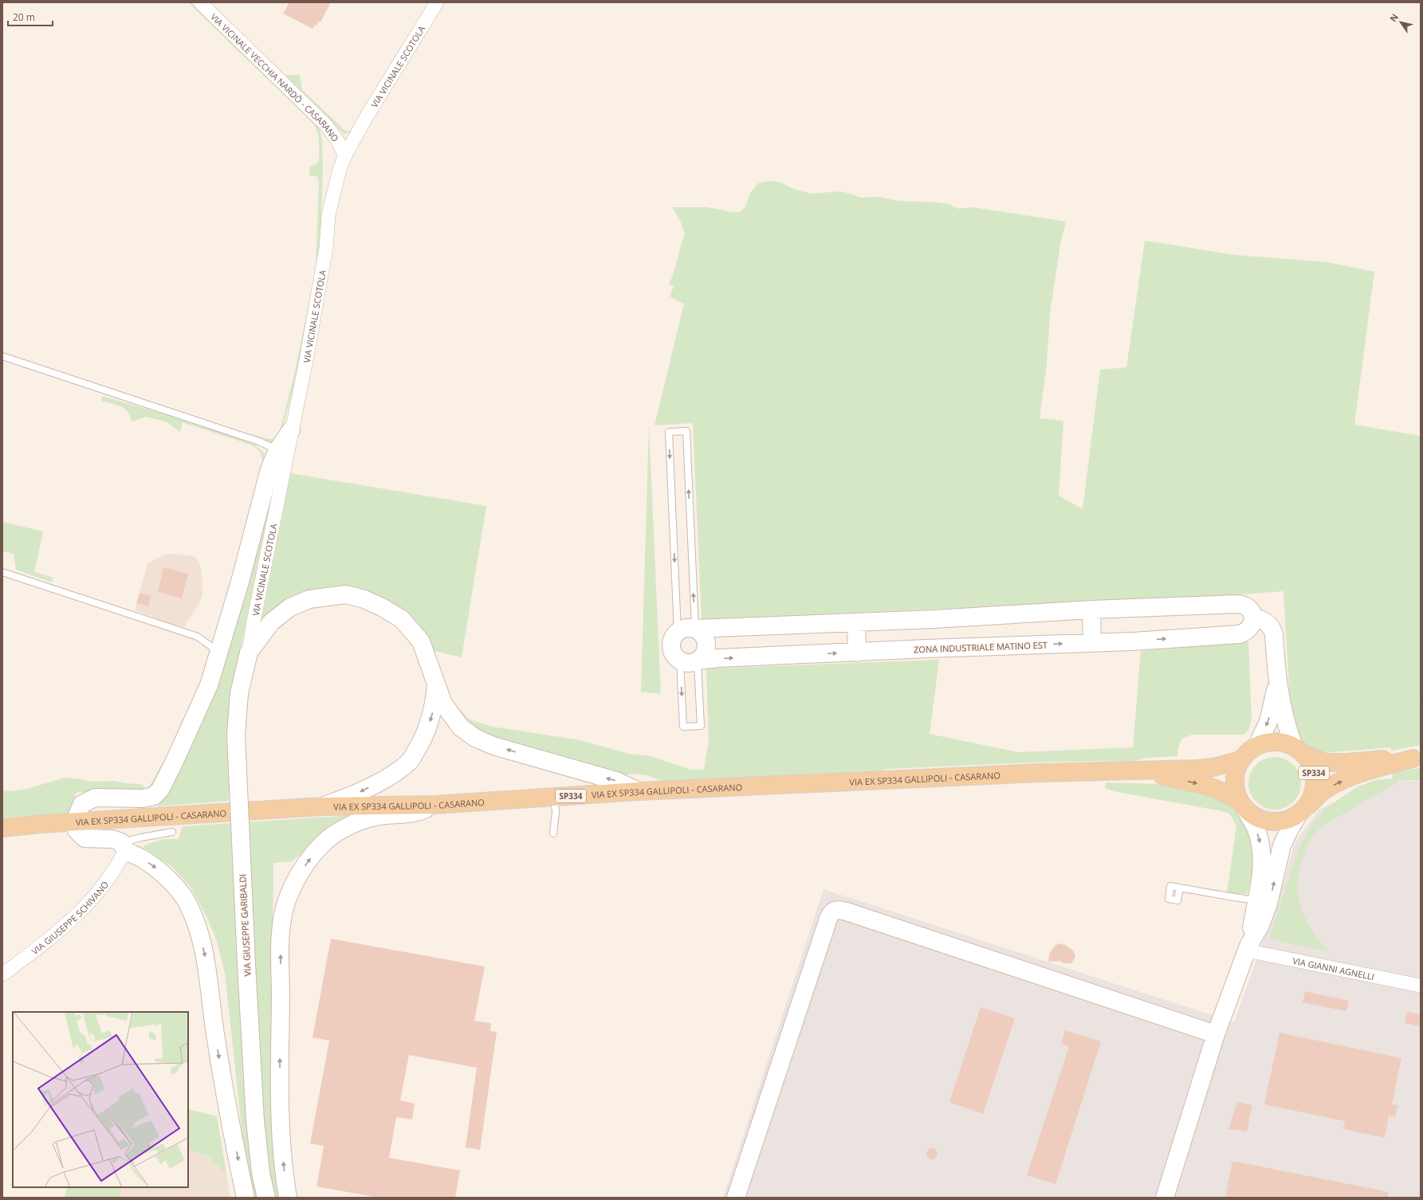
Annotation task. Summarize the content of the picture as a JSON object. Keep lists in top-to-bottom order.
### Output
{
  "streets": {
    "main road": ["SP334", "VIA EX SP334 GALLIPOLI - CASARANO"],
    "street": [
      "VIA VICINALE SCOTOLA",
      "VIA VICINALE VECCHIA NARDÒ - CASARANO",
      "ZONA INDUSTRIALE MATINO EST",
      "VIA GIUSEPPE SCHIVANO",
      "VIA GIUSEPPE GARIBALDI",
      "VIA GIANNI AGNELLI"
    ]
  },
  "crossings": [
    ["VIA VICINALE SCOTOLA", "VIA VICINALE VECCHIA NARDÒ - CASARANO"],
    ["VIA VICINALE SCOTOLA", "VIA GIUSEPPE GARIBALDI"],
    ["SP334", "VIA EX SP334 GALLIPOLI - CASARANO"]
  ],
  "scale_bar": "20 m",
  "north": "top left"
}
